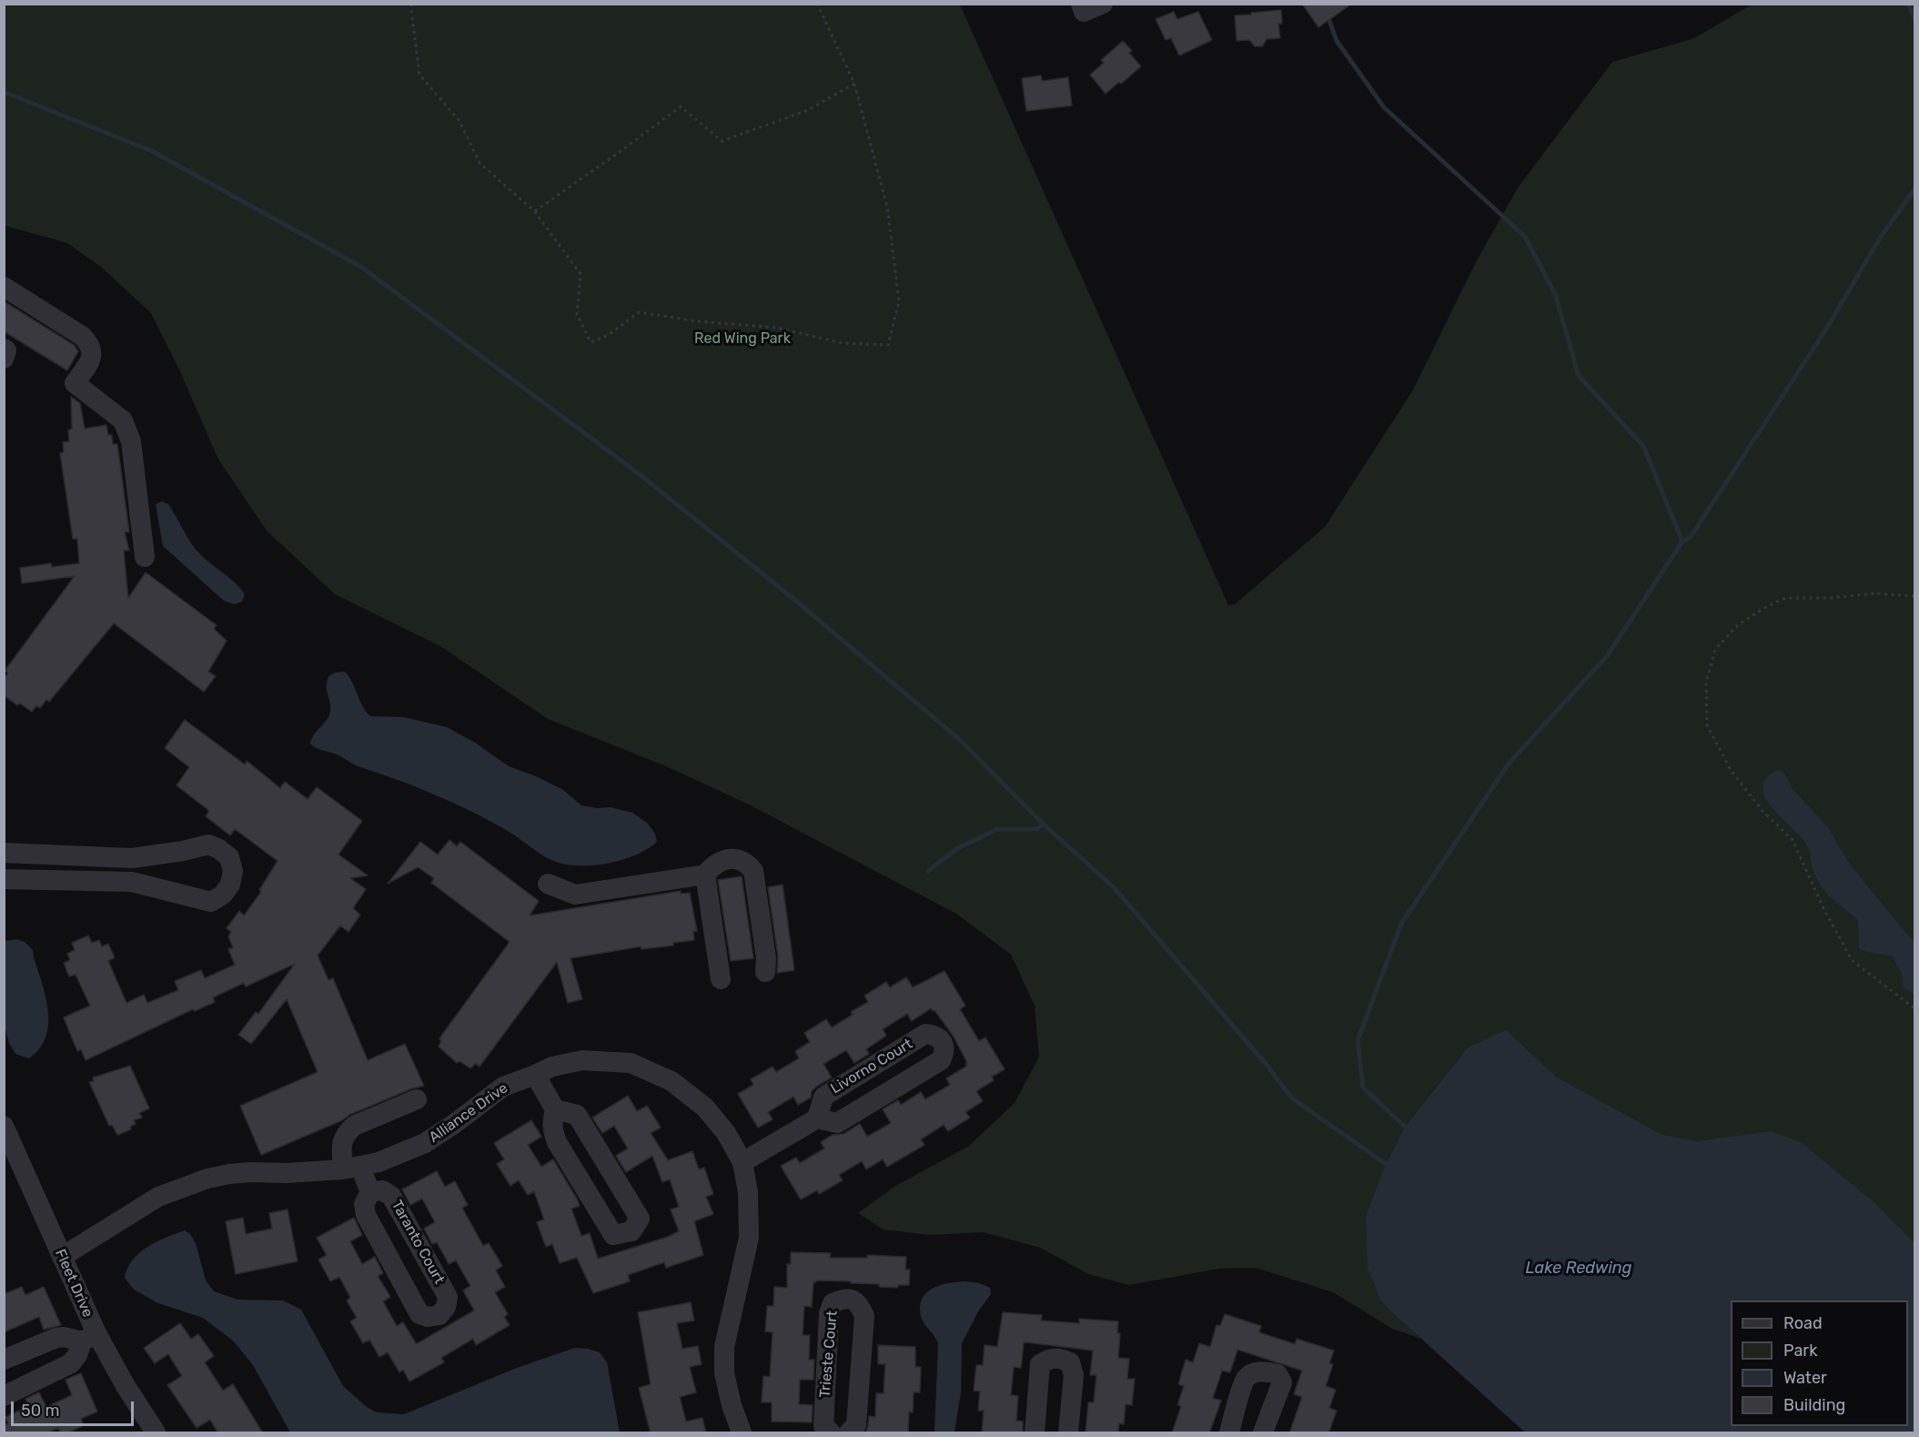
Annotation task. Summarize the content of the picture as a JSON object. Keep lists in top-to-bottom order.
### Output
{
  "streets": {
    "street": [
      "Livorno Court",
      "Alliance Drive",
      "Taranto Court",
      "Fleet Drive",
      "Trieste Court"
    ]
  },
  "crossings": [
    ["Alliance Drive", "Taranto Court"],
    ["Alliance Drive", "Fleet Drive"]
  ],
  "water": ["Lake Redwing"],
  "parks": ["Red Wing Park"],
  "legend": [
    "Road",
    "Park",
    "Water",
    "Building"
  ],
  "scale_bar": "50 m"
}
